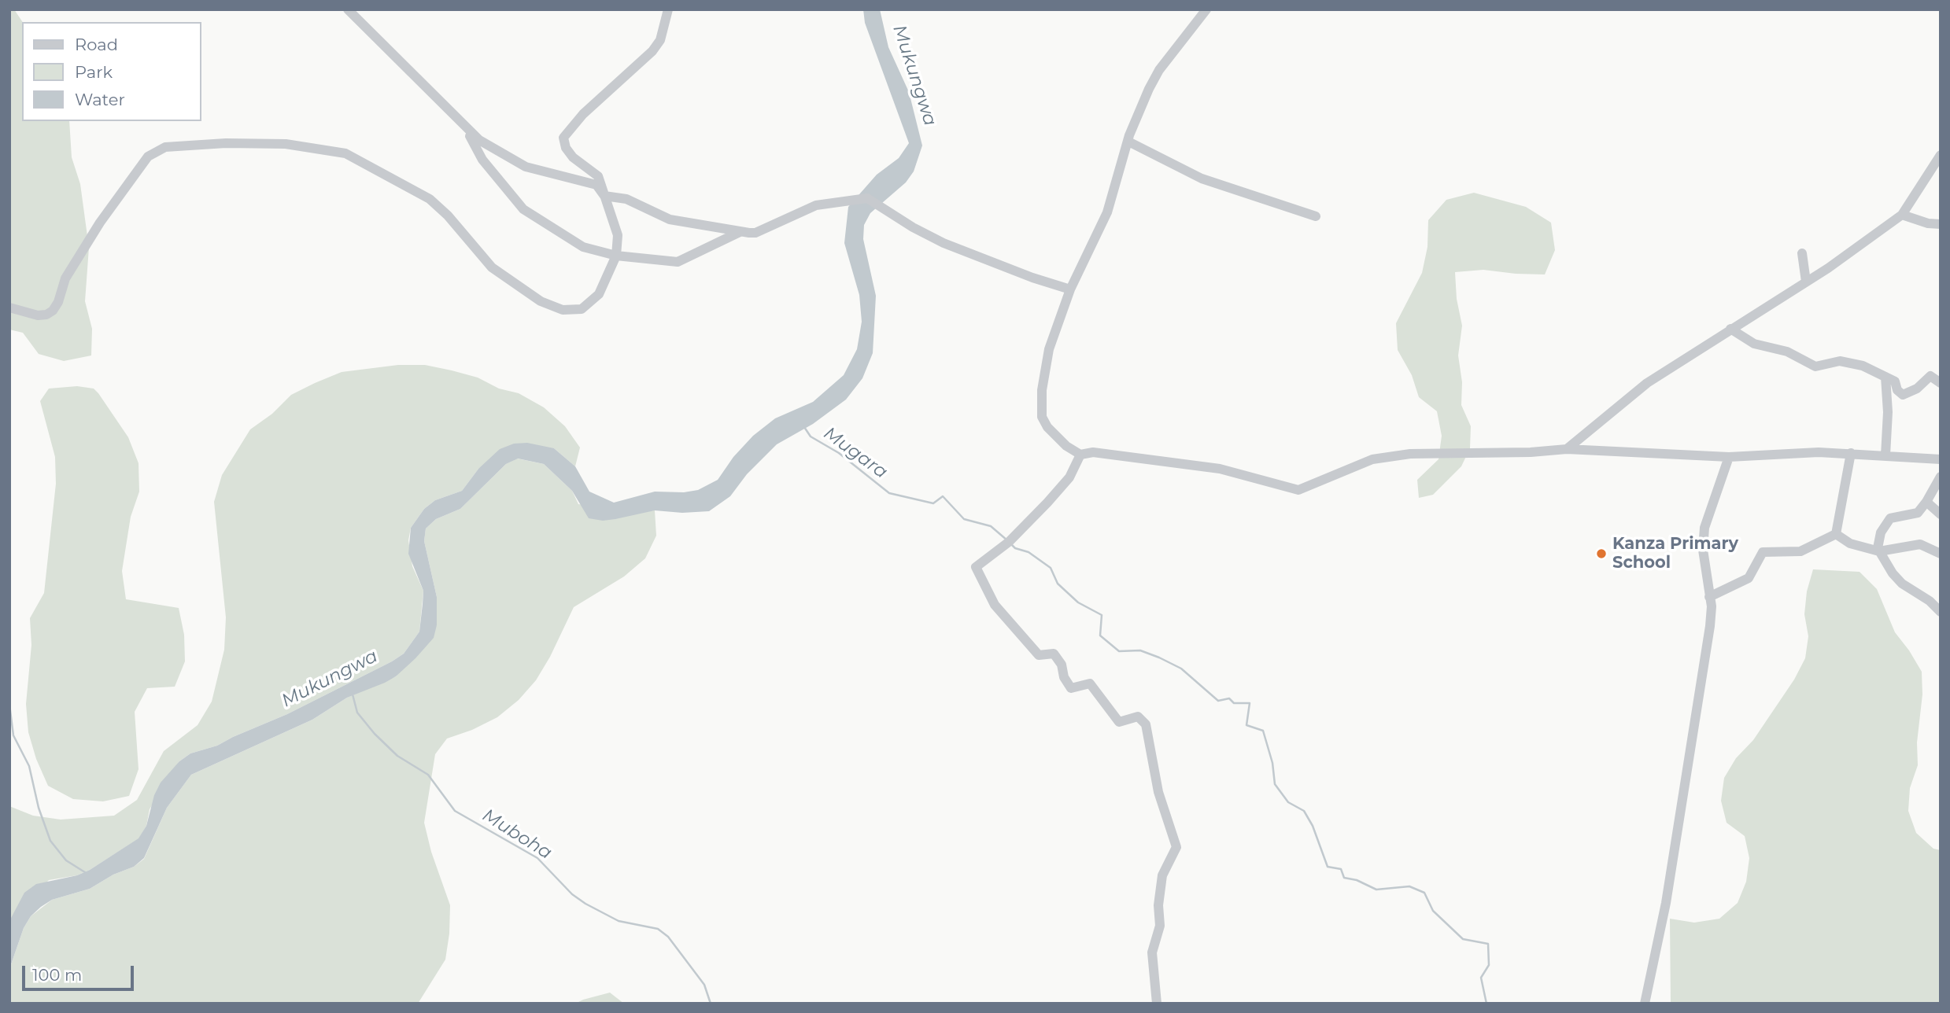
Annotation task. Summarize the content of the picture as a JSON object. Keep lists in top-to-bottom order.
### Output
{
  "water": ["Mukungwa", "Mugara", "Muboha"],
  "places": ["Kanza Primary School"],
  "legend": ["Road", "Park", "Water"],
  "scale_bar": "100 m"
}
